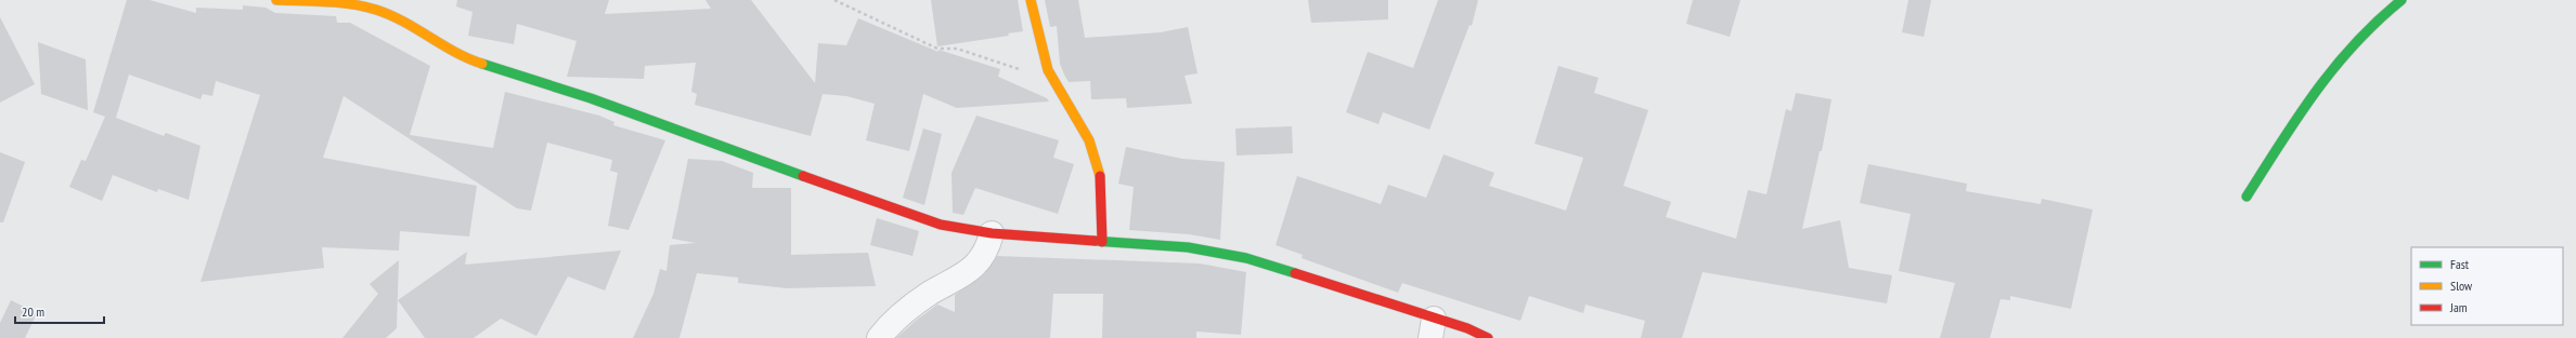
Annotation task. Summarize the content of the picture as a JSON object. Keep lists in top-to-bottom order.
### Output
{
  "legend": ["Fast", "Slow", "Jam"],
  "scale_bar": "20 m"
}
